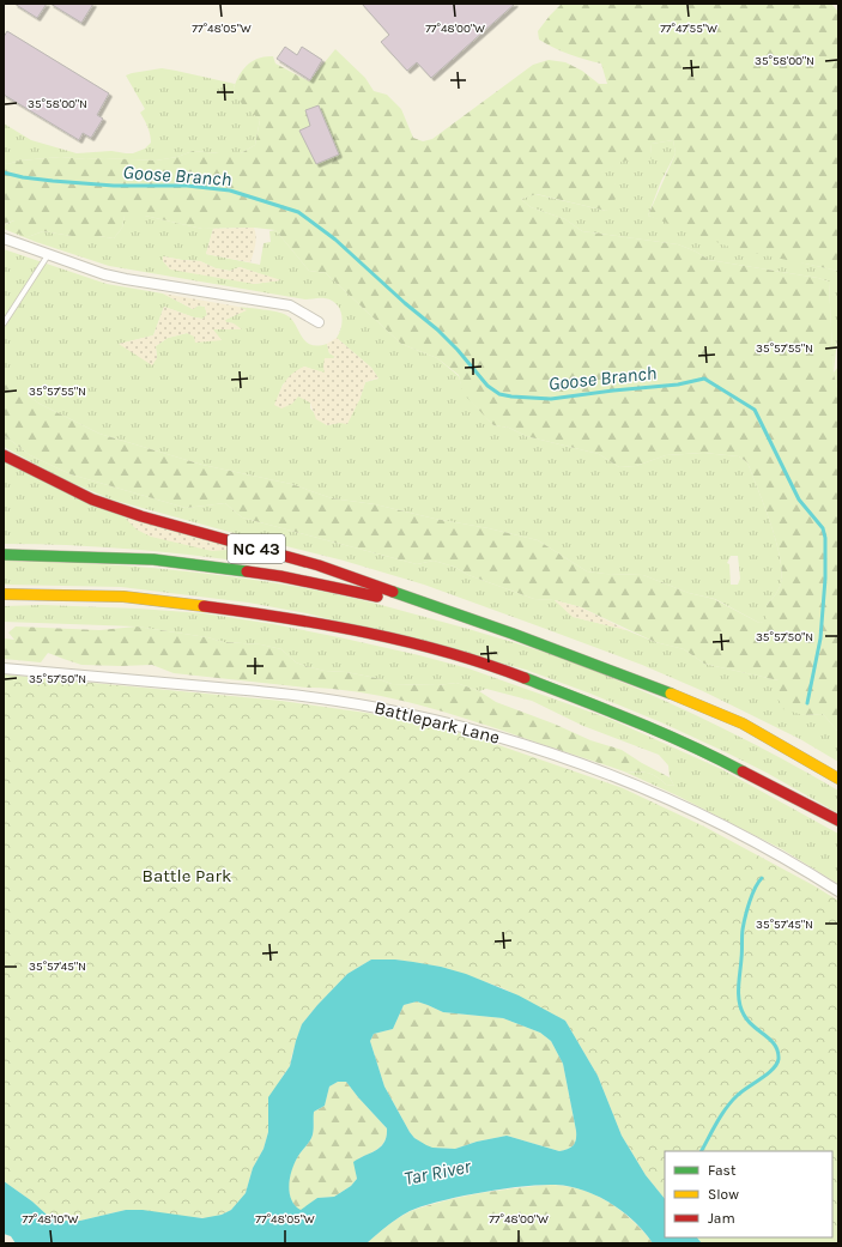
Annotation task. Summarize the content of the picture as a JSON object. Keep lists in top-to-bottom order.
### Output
{
  "streets": {
    "highway": ["NC 43"],
    "street": ["Battlepark Lane"]
  },
  "water": ["Goose Branch", "Tar River"],
  "parks": ["Battle Park"],
  "legend": ["Fast", "Slow", "Jam"],
  "coordinates": [
    "77°48'05\"W",
    "77°48'00\"W",
    "77°47'55\"W",
    "35°58'00\"N",
    "35°57'55\"N",
    "35°57'50\"N",
    "35°57'45\"N",
    "77°48'10\"W"
  ]
}
